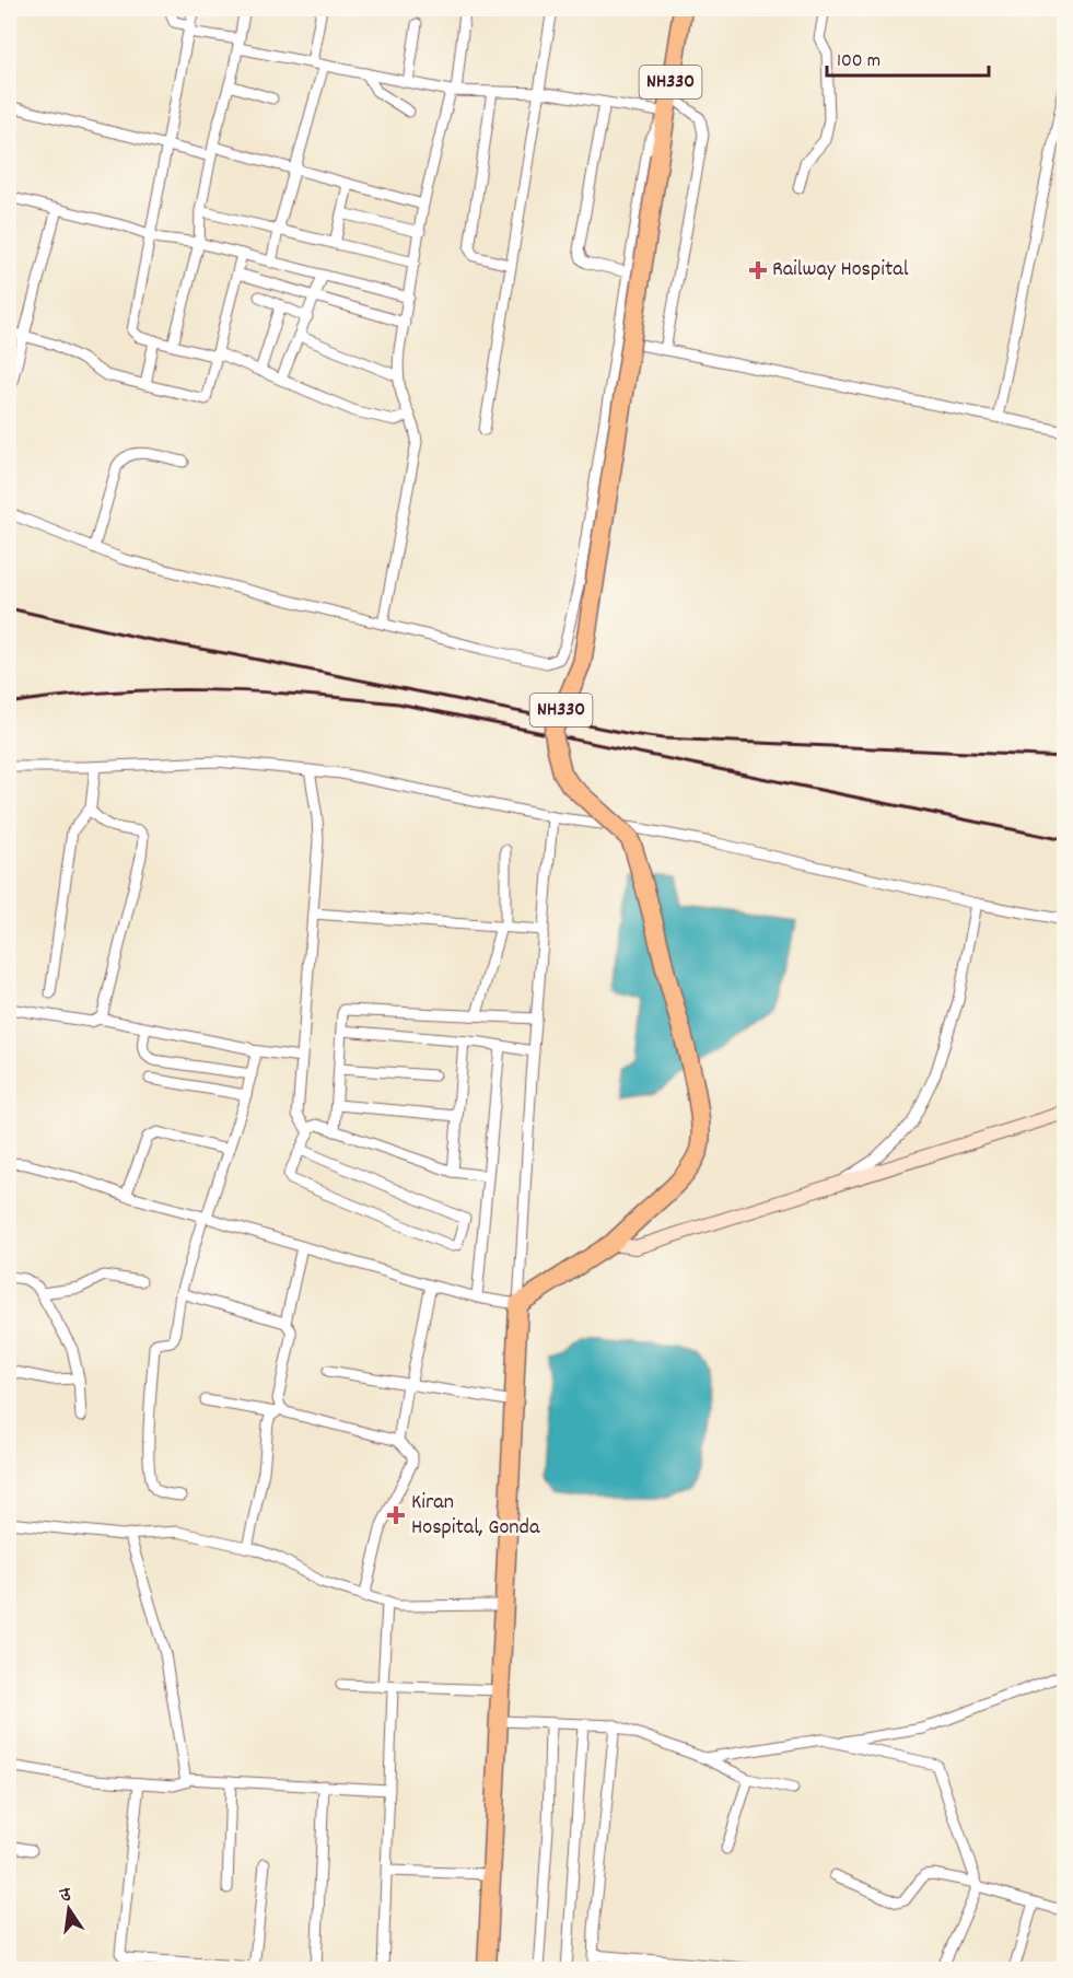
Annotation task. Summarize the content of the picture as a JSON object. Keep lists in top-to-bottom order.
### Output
{
  "streets": {
    "highway": ["NH330"]
  },
  "places": {
    "health": ["Railway Hospital", "Kiran Hospital, Gonda"]
  },
  "scale_bar": "100 m",
  "north": "top"
}
